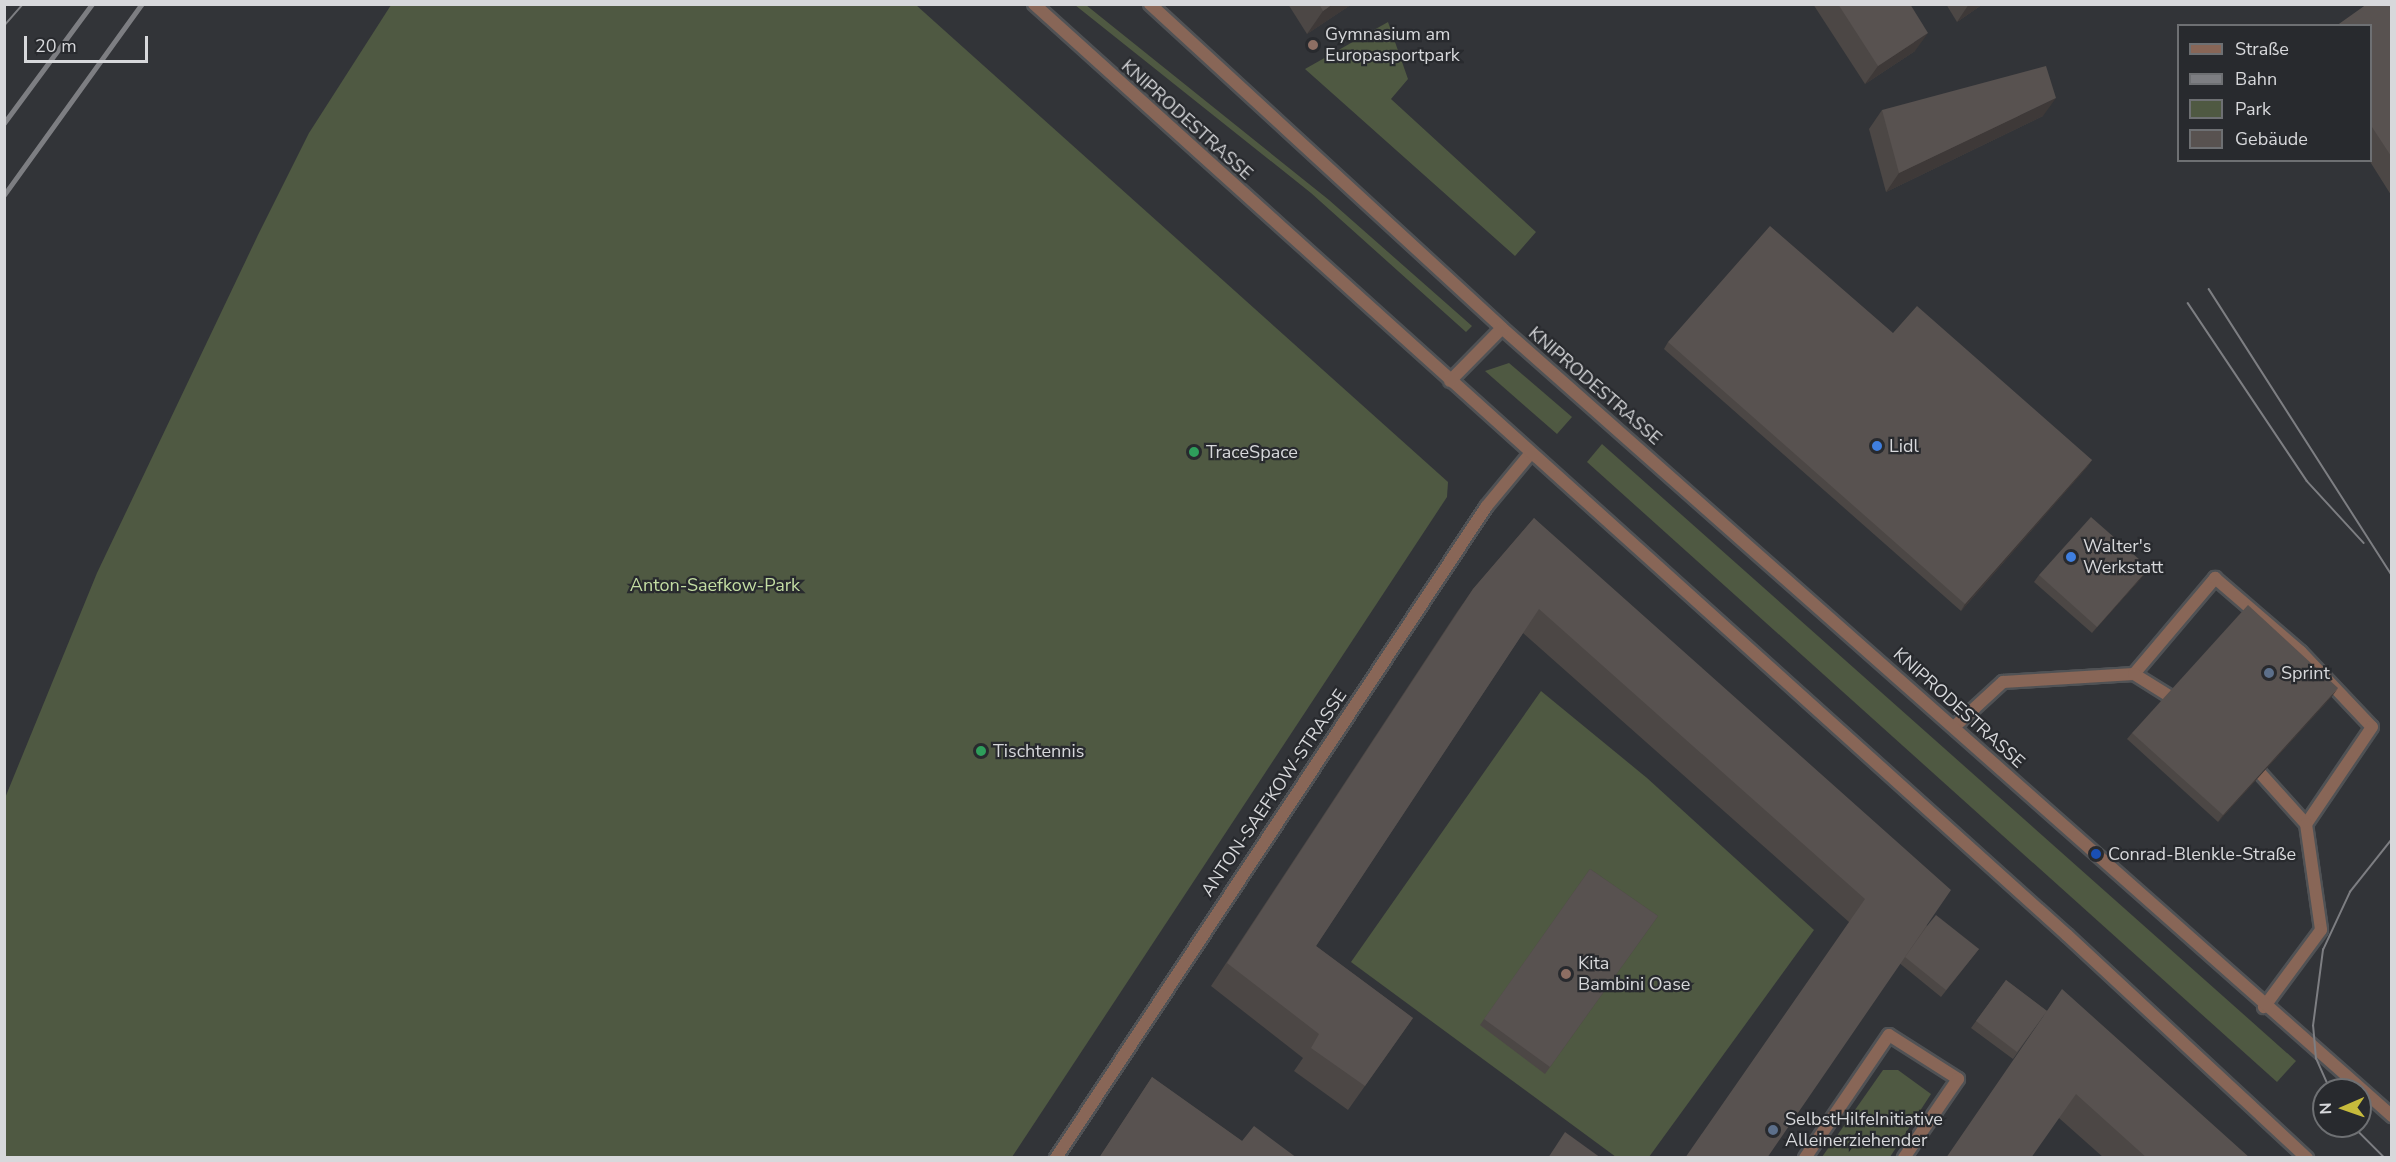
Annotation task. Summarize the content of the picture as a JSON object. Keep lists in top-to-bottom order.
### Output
{
  "streets": {
    "street": ["KNIPRODESTRASSE", "ANTON-SAEFKOW-STRASSE"]
  },
  "crossings": [
    ["KNIPRODESTRASSE", "ANTON-SAEFKOW-STRASSE"]
  ],
  "parks": ["Anton-Saefkow-Park"],
  "places": [
    "Gymnasium am Europasportpark",
    "Lidl",
    "TraceSpace",
    "Walter's Werkstatt",
    "Sprint",
    "Tischtennis",
    "Conrad-Blenkle-Straße",
    "Kita Bambini Oase",
    "SelbstHilfeInitiative Alleinerziehender"
  ],
  "legend": [
    "Straße",
    "Bahn",
    "Park",
    "Gebäude"
  ],
  "scale_bar": "20 m",
  "north": "left"
}
